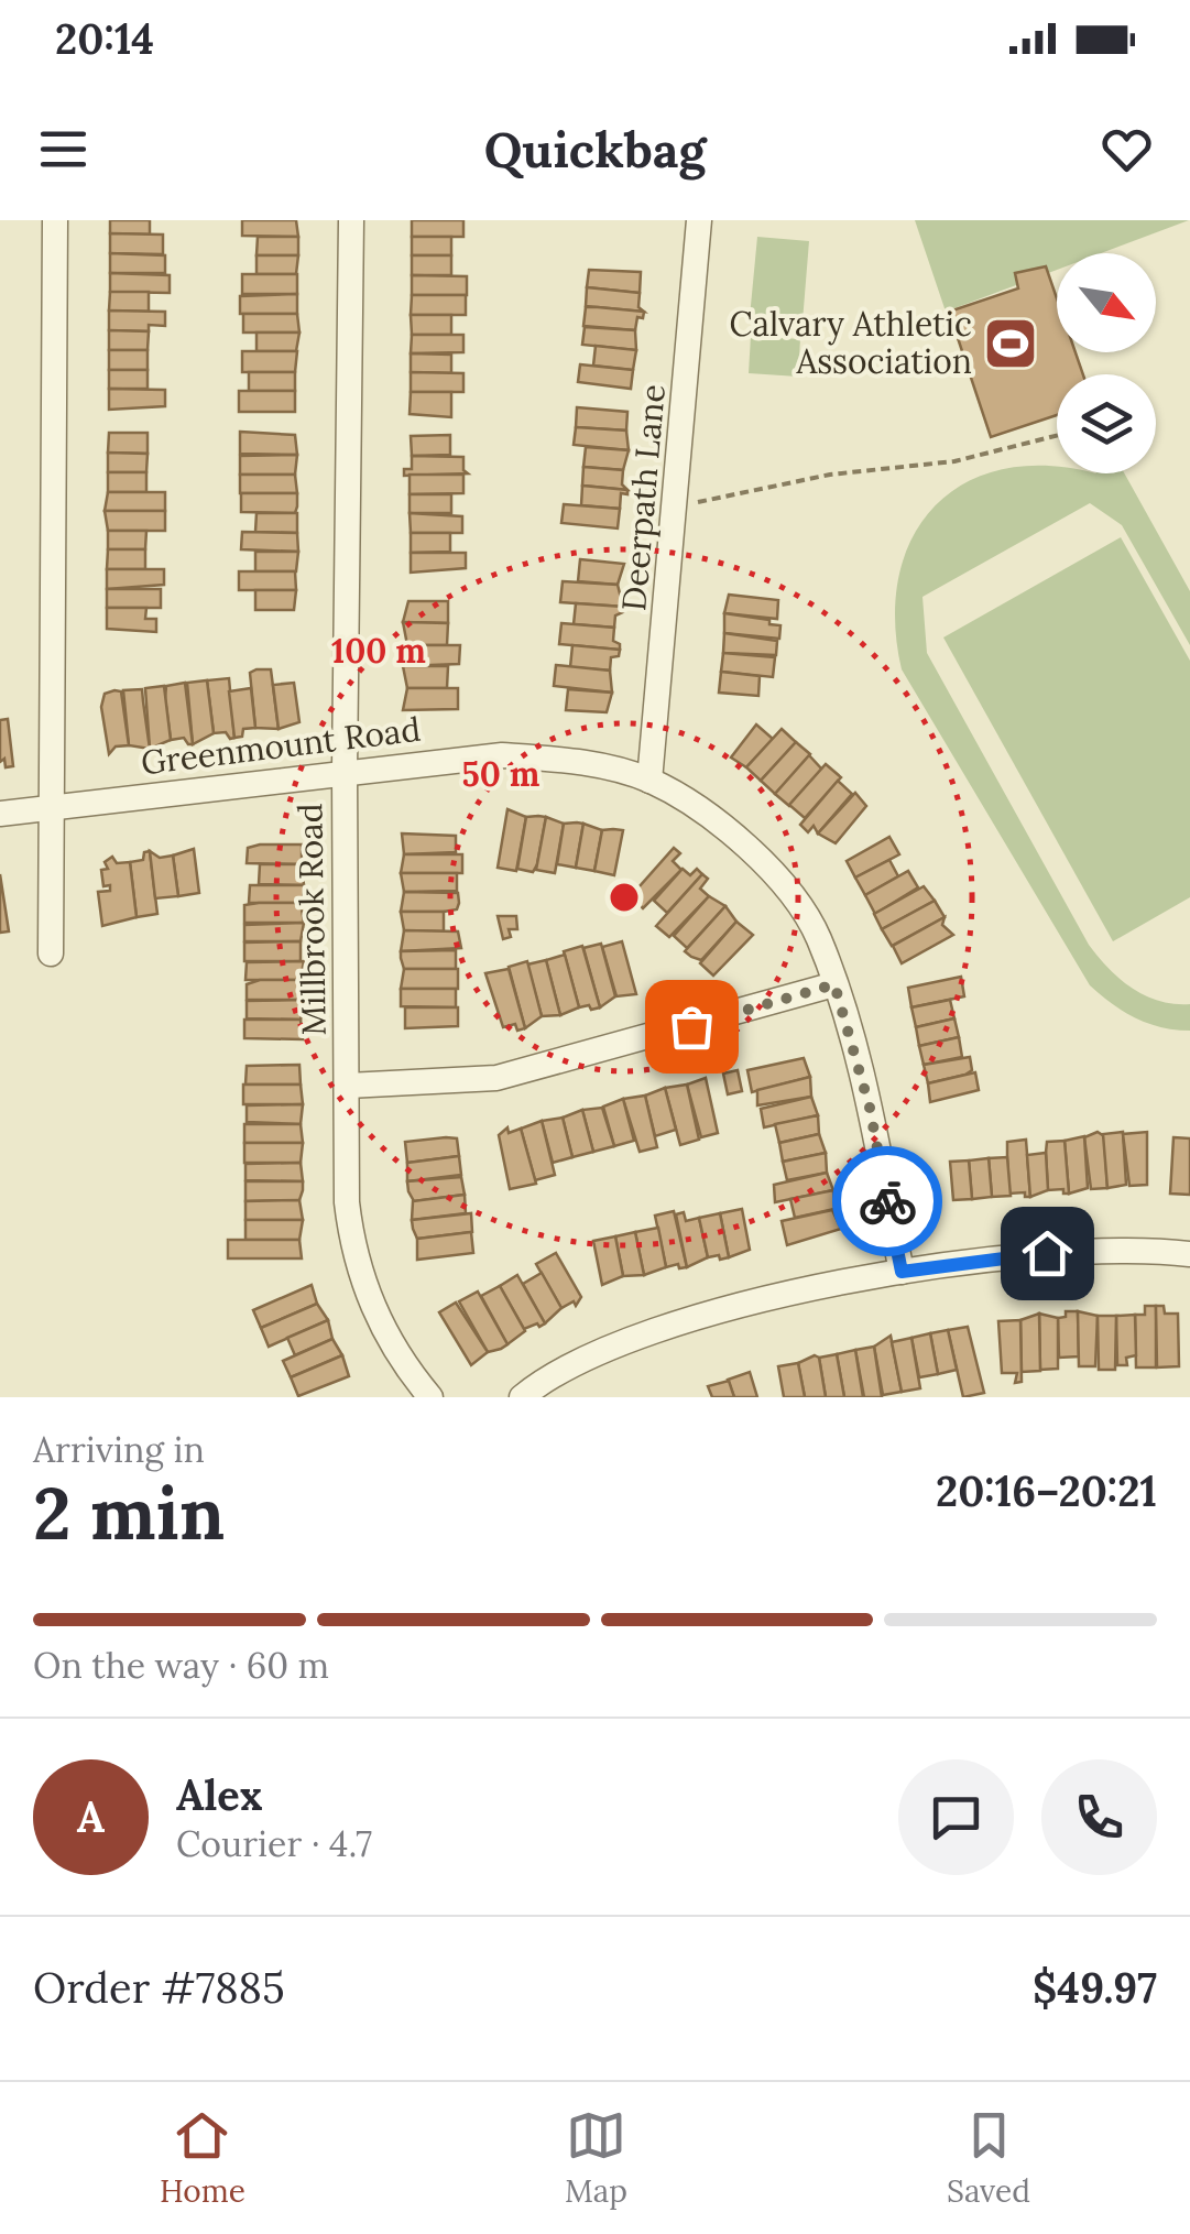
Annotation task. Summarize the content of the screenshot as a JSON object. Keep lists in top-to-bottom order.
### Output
{
  "streets": {
    "street": ["Deerpath Lane", "Greenmount Road", "Millbrook Road"]
  },
  "crossings": [
    ["Deerpath Lane", "Greenmount Road"],
    ["Greenmount Road", "Millbrook Road"]
  ],
  "places": {
    "sports": ["Calvary Athletic Association"]
  },
  "north": "bottom right",
  "page": {
    "status": "20:14",
    "header": "Quickbag",
    "heading": ["2 min", "Arriving in", "20:16–20:21"],
    "panel": [
      "Alex",
      "Courier · 4.7",
      "Order #7885",
      "$49.97"
    ],
    "bar": "On the way · 60 m",
    "round": "A",
    "tabs": ["Home", "Map", "Saved"]
  },
  "rings": ["100 m", "50 m"]
}
